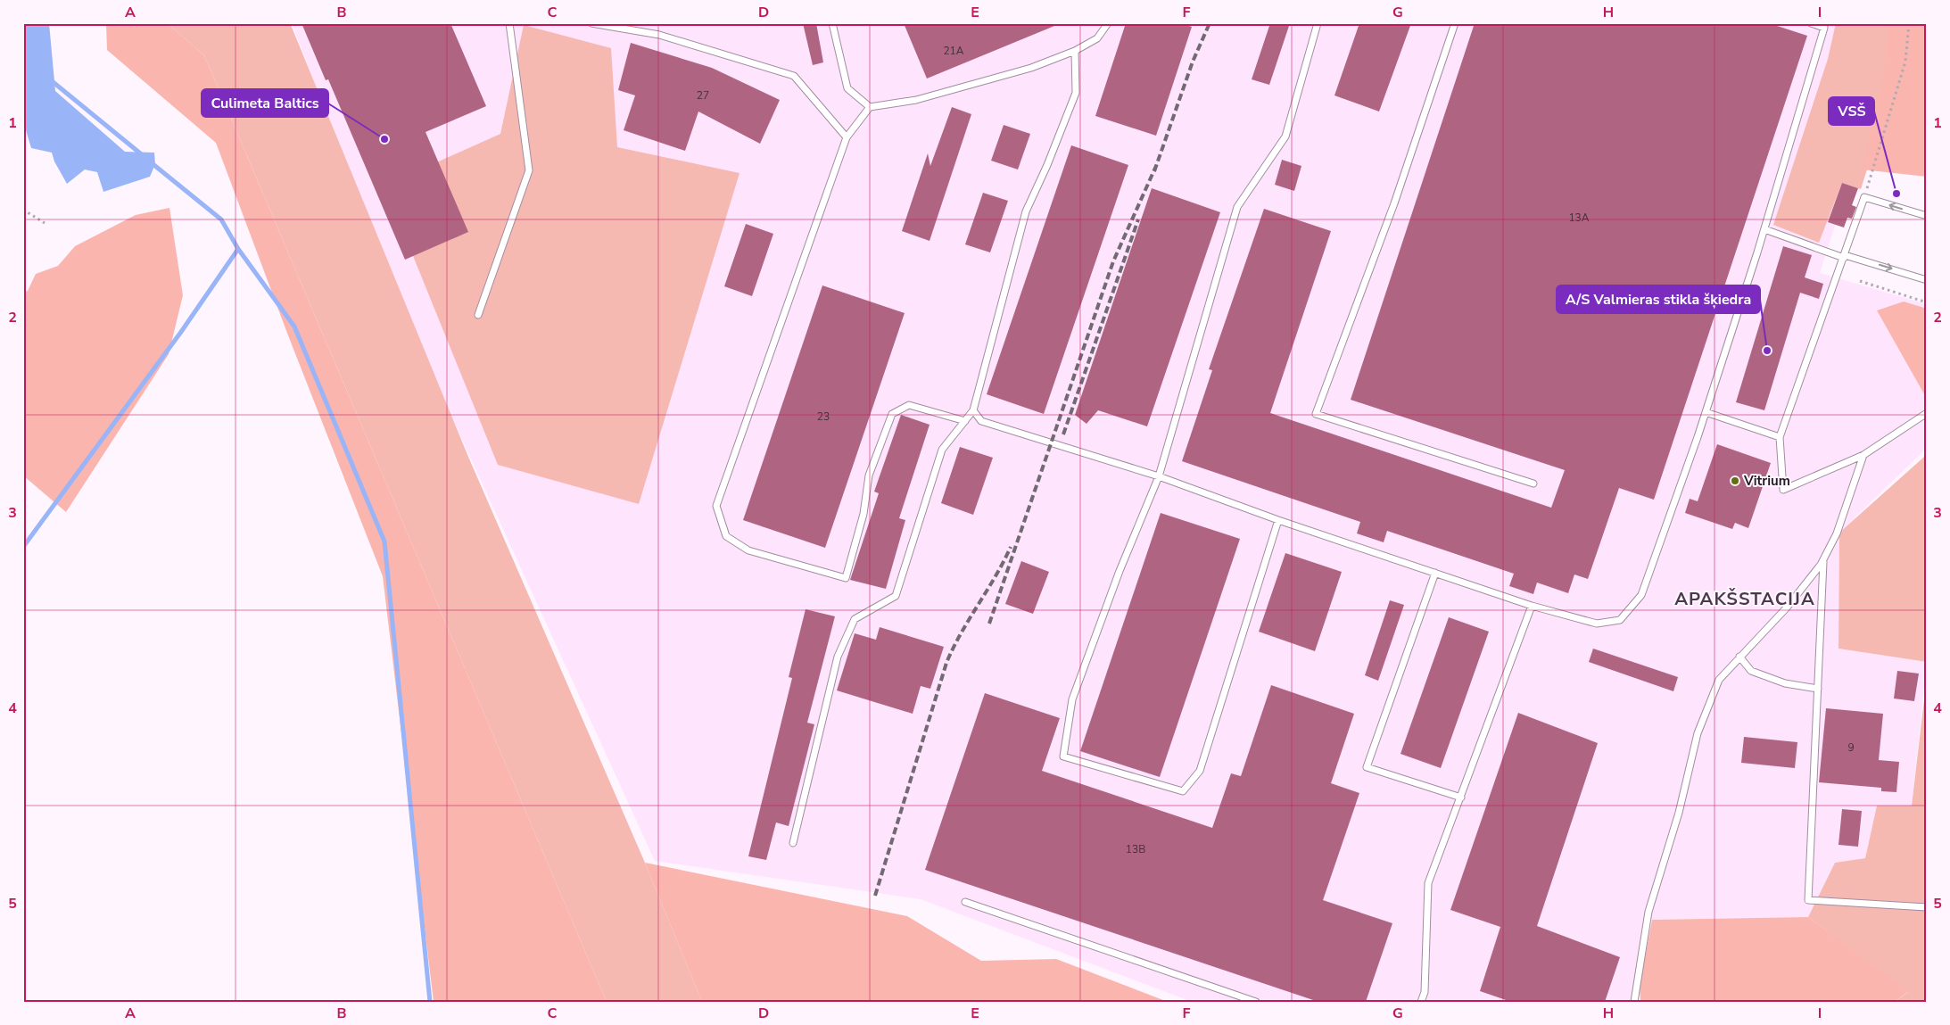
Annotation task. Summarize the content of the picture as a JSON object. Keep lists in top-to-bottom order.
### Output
{
  "districts": ["APAKŠSTACIJA"],
  "places": [
    "Culimeta Baltics",
    "VSŠ",
    "A/S Valmieras stikla šķiedra",
    "Vitrium"
  ],
  "house_numbers": [
    "21A",
    "27",
    "13A",
    "23",
    "9",
    "13B"
  ],
  "grid": {
    "columns": [
      "A",
      "B",
      "C",
      "D",
      "E",
      "F",
      "G",
      "H",
      "I"
    ],
    "rows": [
      "1",
      "2",
      "3",
      "4",
      "5"
    ]
  }
}
